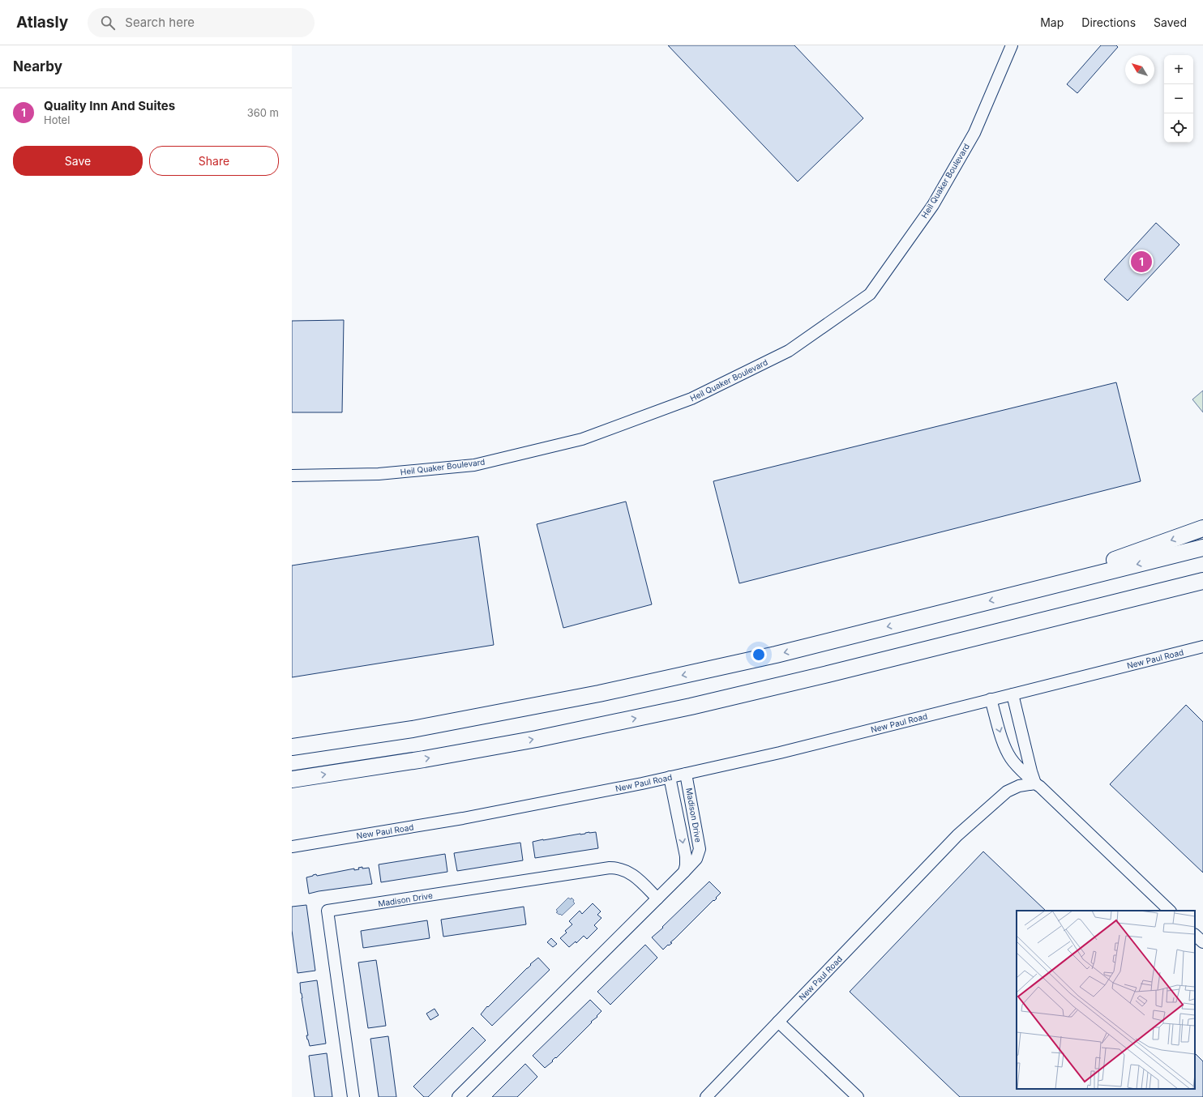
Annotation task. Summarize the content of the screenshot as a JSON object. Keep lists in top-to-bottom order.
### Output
{
  "streets": {
    "street": ["Heil Quaker Boulevard", "New Paul Road", "Madison Drive"]
  },
  "crossings": [
    ["New Paul Road", "Madison Drive"]
  ],
  "north": "top left",
  "page": {
    "header": "Atlasly",
    "search": "Search here",
    "nav": ["Map", "Directions", "Saved"],
    "heading": "Nearby",
    "map_buttons": ["+", "−"],
    "list": [
      {
        "mark": "1",
        "name": "Quality Inn And Suites",
        "note": "Hotel",
        "value": "360 m"
      }
    ],
    "buttons": ["Save", "Share"],
    "pins": "1"
  }
}
